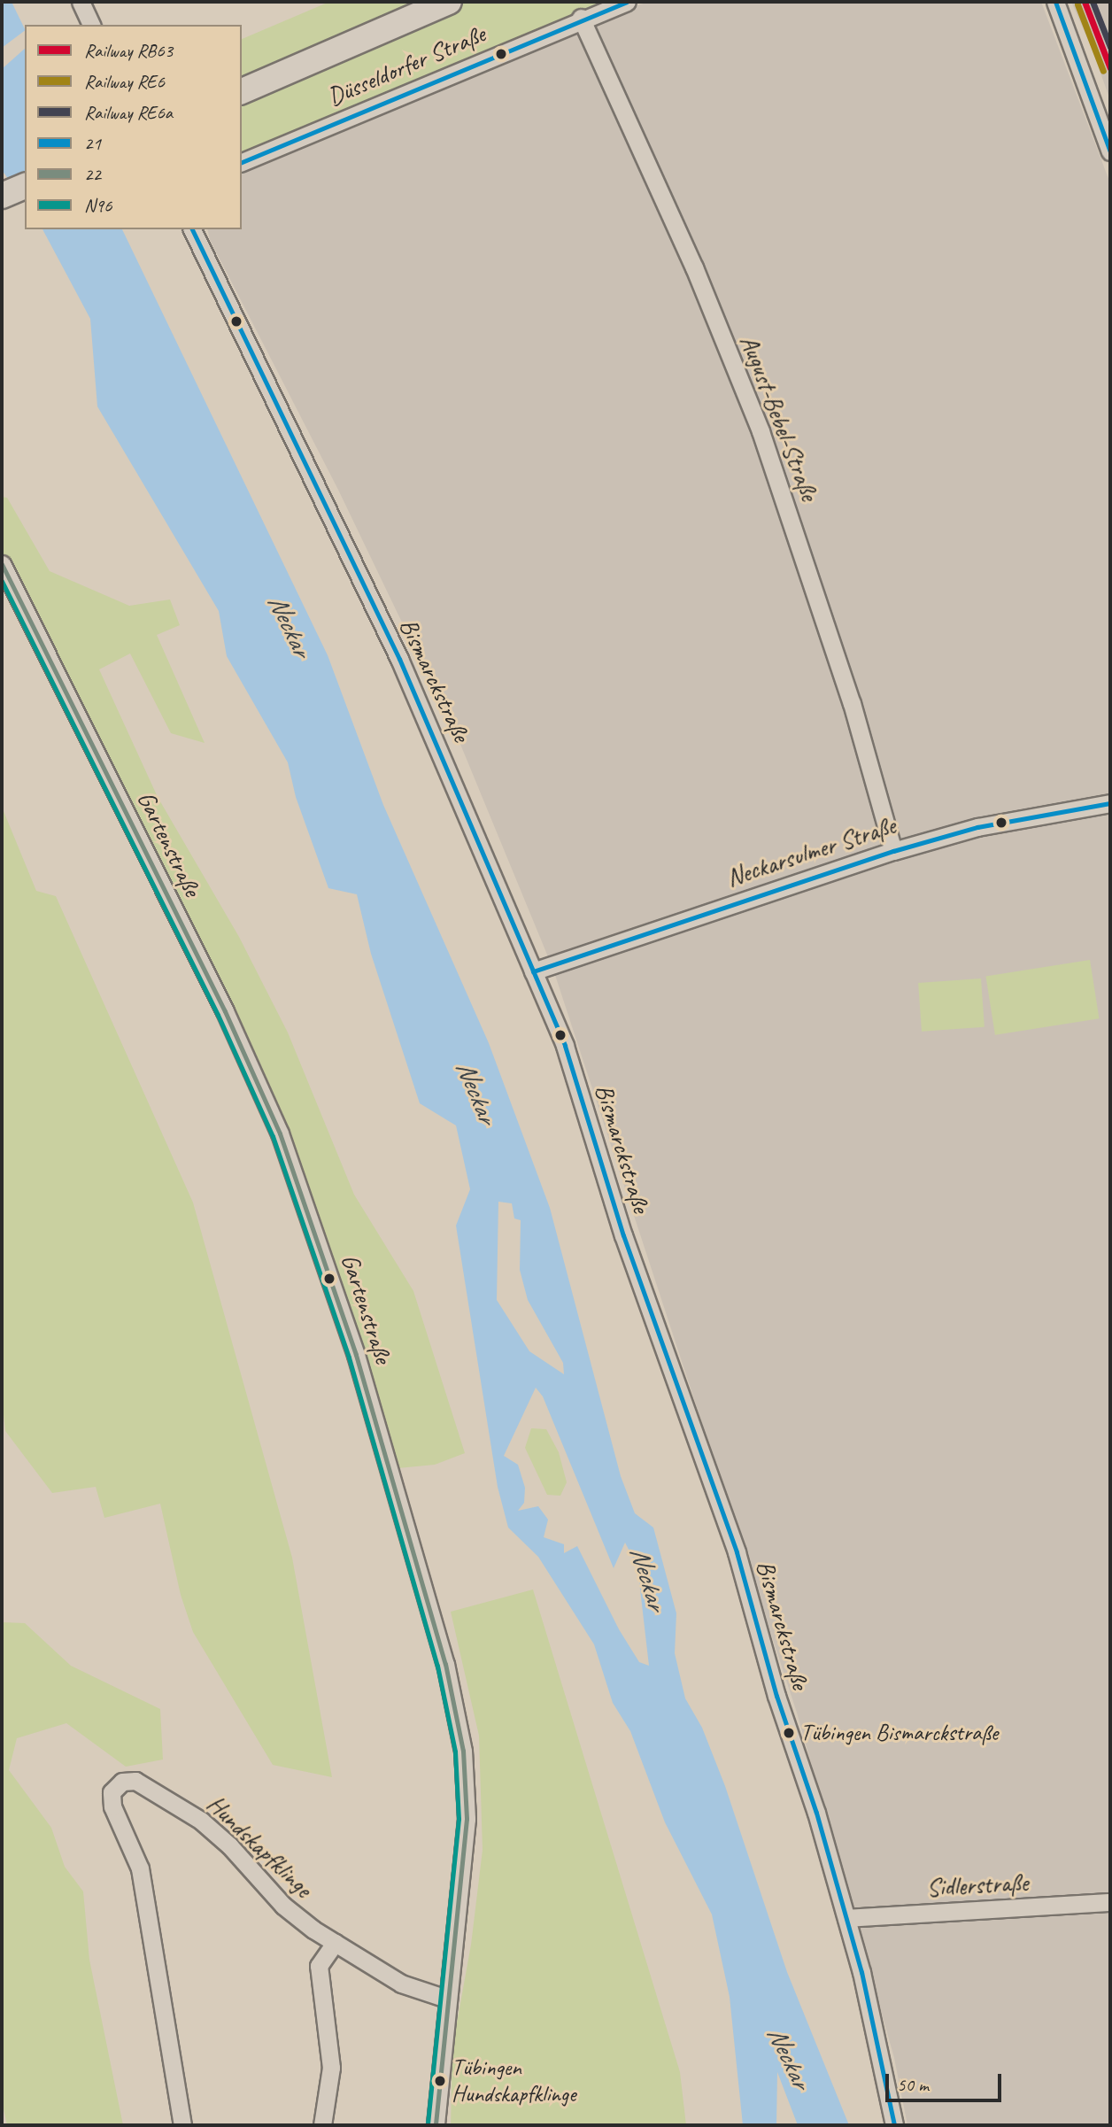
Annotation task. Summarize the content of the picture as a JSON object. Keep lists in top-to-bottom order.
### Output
{
  "streets": {
    "street": [
      "Düsseldorfer Straße",
      "August-Bebel-Straße",
      "Bismarckstraße",
      "Gartenstraße",
      "Neckarsulmer Straße",
      "Hundskapfklinge",
      "Sidlerstraße"
    ]
  },
  "crossings": [
    ["Düsseldorfer Straße", "August-Bebel-Straße"],
    ["August-Bebel-Straße", "Neckarsulmer Straße"],
    ["Bismarckstraße", "Neckarsulmer Straße"],
    ["Bismarckstraße", "Sidlerstraße"],
    ["Gartenstraße", "Hundskapfklinge"]
  ],
  "water": ["Neckar"],
  "places": ["Tübingen Bismarckstraße", "Tübingen Hundskapfklinge"],
  "lines": [
    "rail line RB63",
    "rail line RE6a",
    "transit line 21",
    "rail line RE6",
    "transit line 22",
    "transit line N96"
  ],
  "legend": [
    "Railway RB63",
    "Railway RE6",
    "Railway RE6a",
    "21",
    "22",
    "N96"
  ],
  "scale_bar": "50 m"
}
